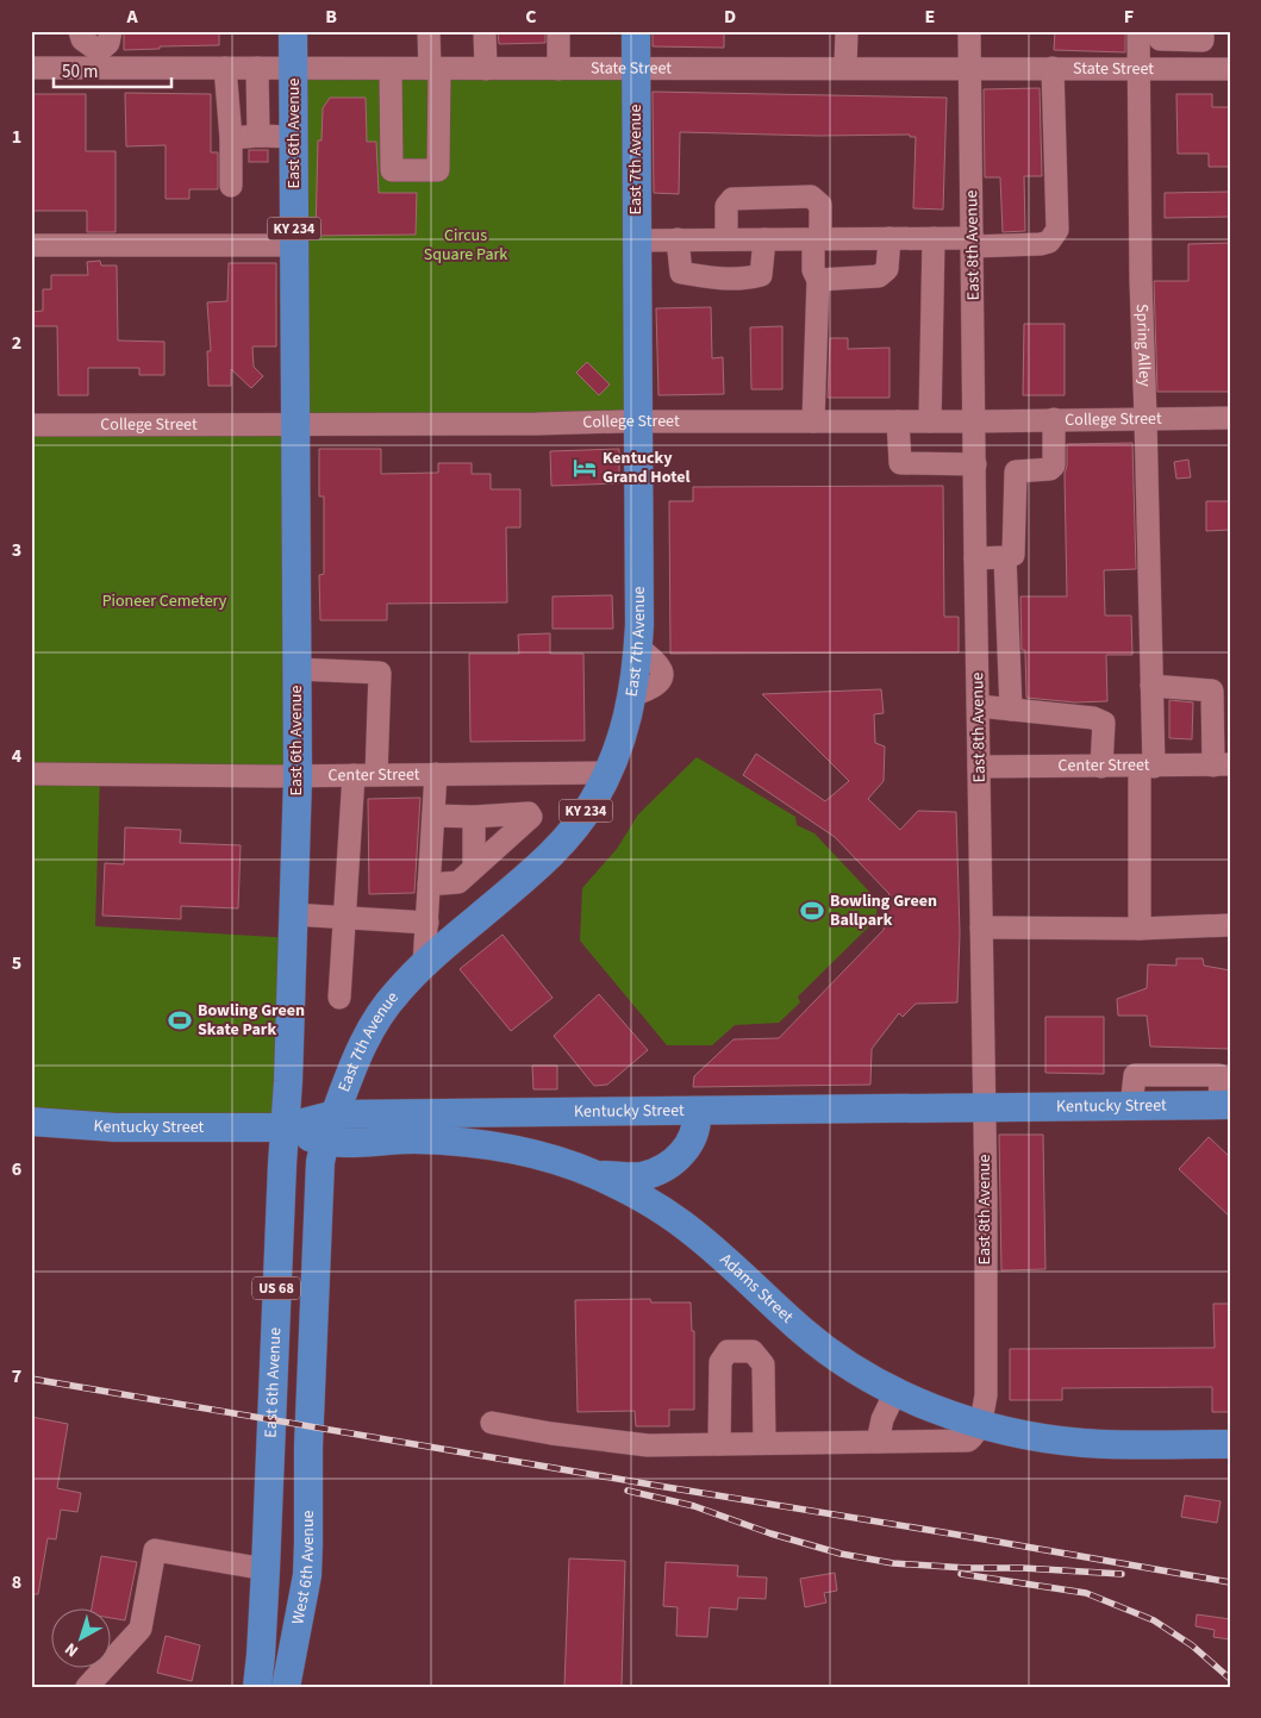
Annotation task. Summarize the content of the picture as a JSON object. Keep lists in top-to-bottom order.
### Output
{
  "streets": {
    "main road": [
      "East 6th Avenue",
      "East 7th Avenue",
      "KY 234",
      "Kentucky Street",
      "US 68",
      "Adams Street",
      "West 6th Avenue"
    ],
    "street": [
      "State Street",
      "East 8th Avenue",
      "Spring Alley",
      "College Street",
      "Center Street"
    ]
  },
  "crossings": [
    ["State Street", "East 6th Avenue"],
    ["State Street", "East 7th Avenue"],
    ["State Street", "East 8th Avenue"],
    ["State Street", "Spring Alley"],
    ["East 6th Avenue", "College Street"],
    ["East 6th Avenue", "Center Street"],
    ["East 6th Avenue", "Kentucky Street"],
    ["East 6th Avenue", "Adams Street"],
    ["East 6th Avenue", "West 6th Avenue"],
    ["East 7th Avenue", "College Street"],
    ["East 7th Avenue", "Center Street"],
    ["East 7th Avenue", "Kentucky Street"],
    ["East 7th Avenue", "Adams Street"],
    ["East 7th Avenue", "West 6th Avenue"],
    ["East 8th Avenue", "College Street"],
    ["East 8th Avenue", "Center Street"],
    ["East 8th Avenue", "Kentucky Street"],
    ["East 8th Avenue", "Adams Street"],
    ["Spring Alley", "College Street"],
    ["Spring Alley", "Center Street"],
    ["Kentucky Street", "Adams Street"],
    ["Adams Street", "West 6th Avenue"]
  ],
  "parks": ["Circus Square Park", "Pioneer Cemetery"],
  "places": {
    "hotel": ["Kentucky Grand Hotel"],
    "sports": ["Bowling Green Ballpark", "Bowling Green Skate Park"]
  },
  "scale_bar": "50 m",
  "north": "bottom left",
  "grid": {
    "columns": [
      "A",
      "B",
      "C",
      "D",
      "E",
      "F"
    ],
    "rows": [
      "1",
      "2",
      "3",
      "4",
      "5",
      "6",
      "7",
      "8"
    ]
  }
}
